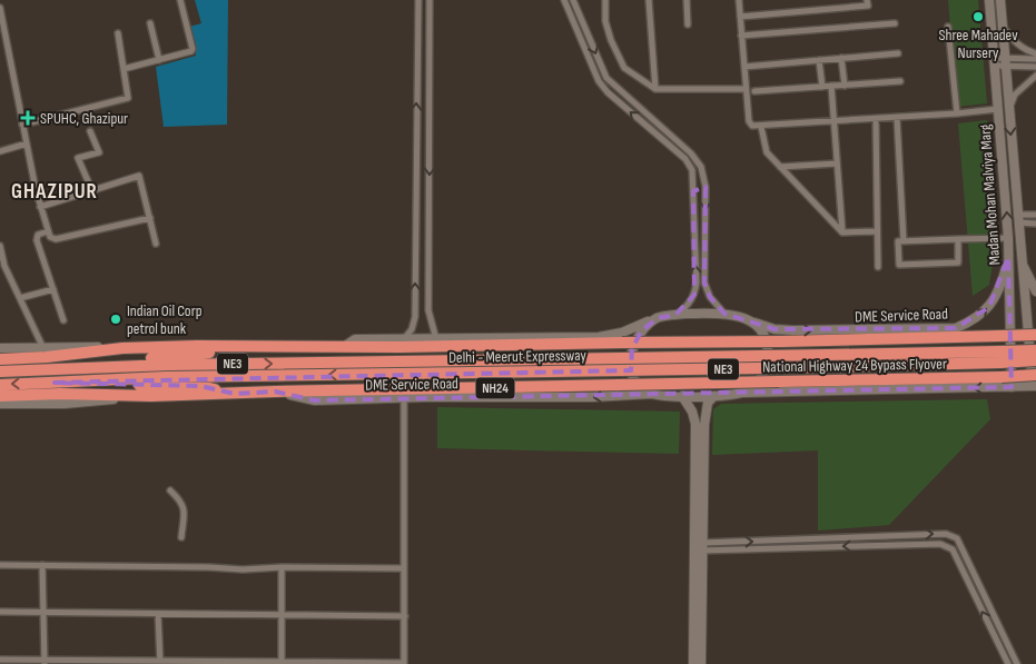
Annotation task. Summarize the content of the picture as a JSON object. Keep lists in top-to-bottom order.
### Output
{
  "streets": {
    "highway": [
      "Delhi - Meerut Expressway",
      "NE3",
      "National Highway 24 Bypass Flyover",
      "NH24"
    ],
    "main road": ["Madan Mohan Malviya Marg", "DME Service Road"]
  },
  "crossings": [
    ["Madan Mohan Malviya Marg", "DME Service Road"],
    ["Madan Mohan Malviya Marg", "National Highway 24 Bypass Flyover"],
    ["DME Service Road", "National Highway 24 Bypass Flyover"],
    ["DME Service Road", "NH24"],
    ["National Highway 24 Bypass Flyover", "NH24"]
  ],
  "districts": ["GHAZIPUR"],
  "places": {
    "other": ["Shree Mahadev Nursery", "Indian Oil Corp petrol bunk"],
    "health": ["SPUHC, Ghazipur"]
  }
}
